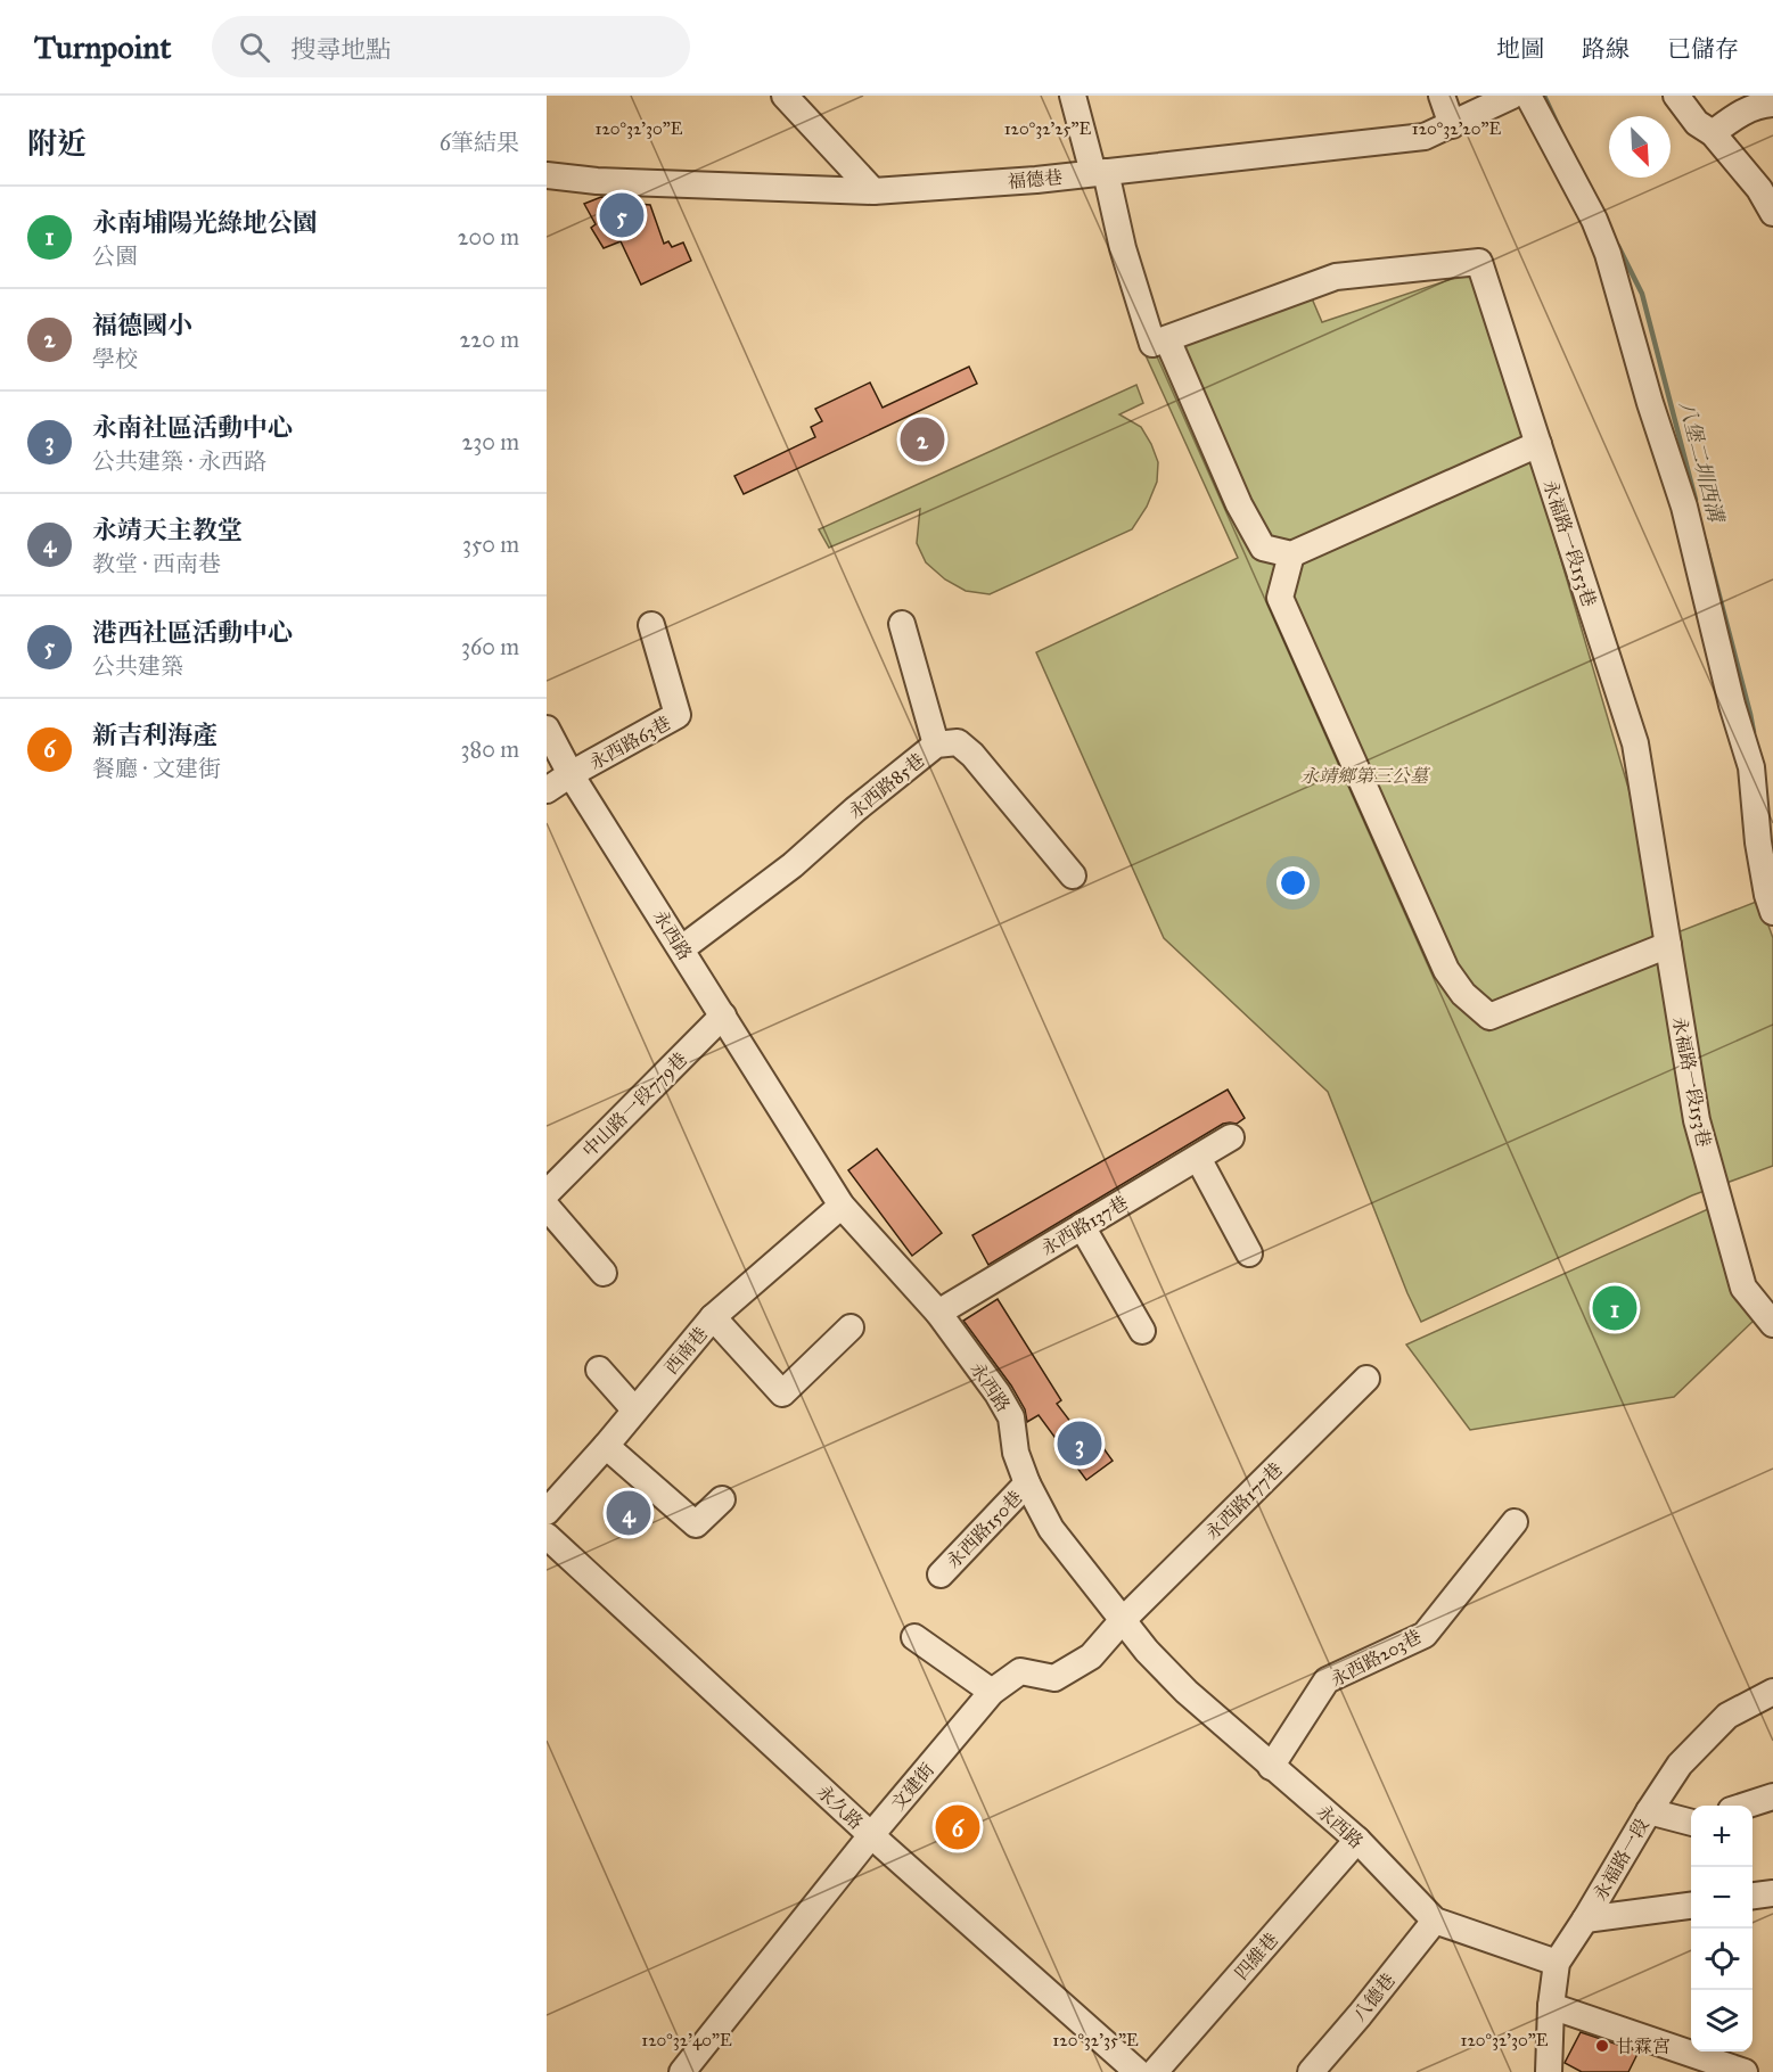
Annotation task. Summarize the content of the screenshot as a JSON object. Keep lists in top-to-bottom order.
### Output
{
  "streets": {
    "street": [
      "福德巷",
      "永福路一段153巷",
      "永西路63巷",
      "永西路85巷",
      "永西路",
      "中山路一段779巷",
      "永西路137巷",
      "西南巷",
      "永西路177巷",
      "永西路150巷",
      "永西路203巷",
      "文建街",
      "永久路",
      "永福路一段",
      "四維巷",
      "八德巷"
    ]
  },
  "crossings": [
    ["永西路63巷", "永西路"],
    ["永西路85巷", "永西路"],
    ["永西路", "中山路一段779巷"],
    ["永西路", "永西路137巷"],
    ["永西路", "西南巷"],
    ["永西路", "永西路177巷"],
    ["永西路", "永西路150巷"],
    ["永西路", "永西路203巷"],
    ["永西路", "文建街"],
    ["永西路", "永福路一段"],
    ["永西路", "四維巷"],
    ["永西路", "八德巷"],
    ["永西路177巷", "文建街"],
    ["文建街", "永久路"]
  ],
  "water": ["八堡二圳西溝"],
  "parks": ["永靖鄉第三公墓"],
  "places": ["甘霖宮"],
  "north": "bottom right",
  "page": {
    "header": "Turnpoint",
    "search": "搜尋地點",
    "nav": ["地圖", "路線", "已儲存"],
    "heading": ["附近", "6筆結果"],
    "list": [
      {
        "mark": "1",
        "name": "永南埔陽光綠地公園",
        "note": "公園",
        "value": "200 m"
      },
      {
        "mark": "2",
        "name": "福德國小",
        "note": "學校",
        "value": "220 m"
      },
      {
        "mark": "3",
        "name": "永南社區活動中心",
        "note": "公共建築 · 永西路",
        "value": "230 m"
      },
      {
        "mark": "4",
        "name": "永靖天主教堂",
        "note": "教堂 · 西南巷",
        "value": "350 m"
      },
      {
        "mark": "5",
        "name": "港西社區活動中心",
        "note": "公共建築",
        "value": "360 m"
      },
      {
        "mark": "6",
        "name": "新吉利海產",
        "note": "餐廳 · 文建街",
        "value": "380 m"
      }
    ],
    "pins": [
      "5",
      "2",
      "1",
      "3",
      "4",
      "6"
    ],
    "map_buttons": ["+", "−"]
  },
  "coordinates": [
    "120°32'30\"E",
    "120°32'25\"E",
    "120°32'20\"E",
    "120°32'40\"E",
    "120°32'35\"E"
  ]
}
